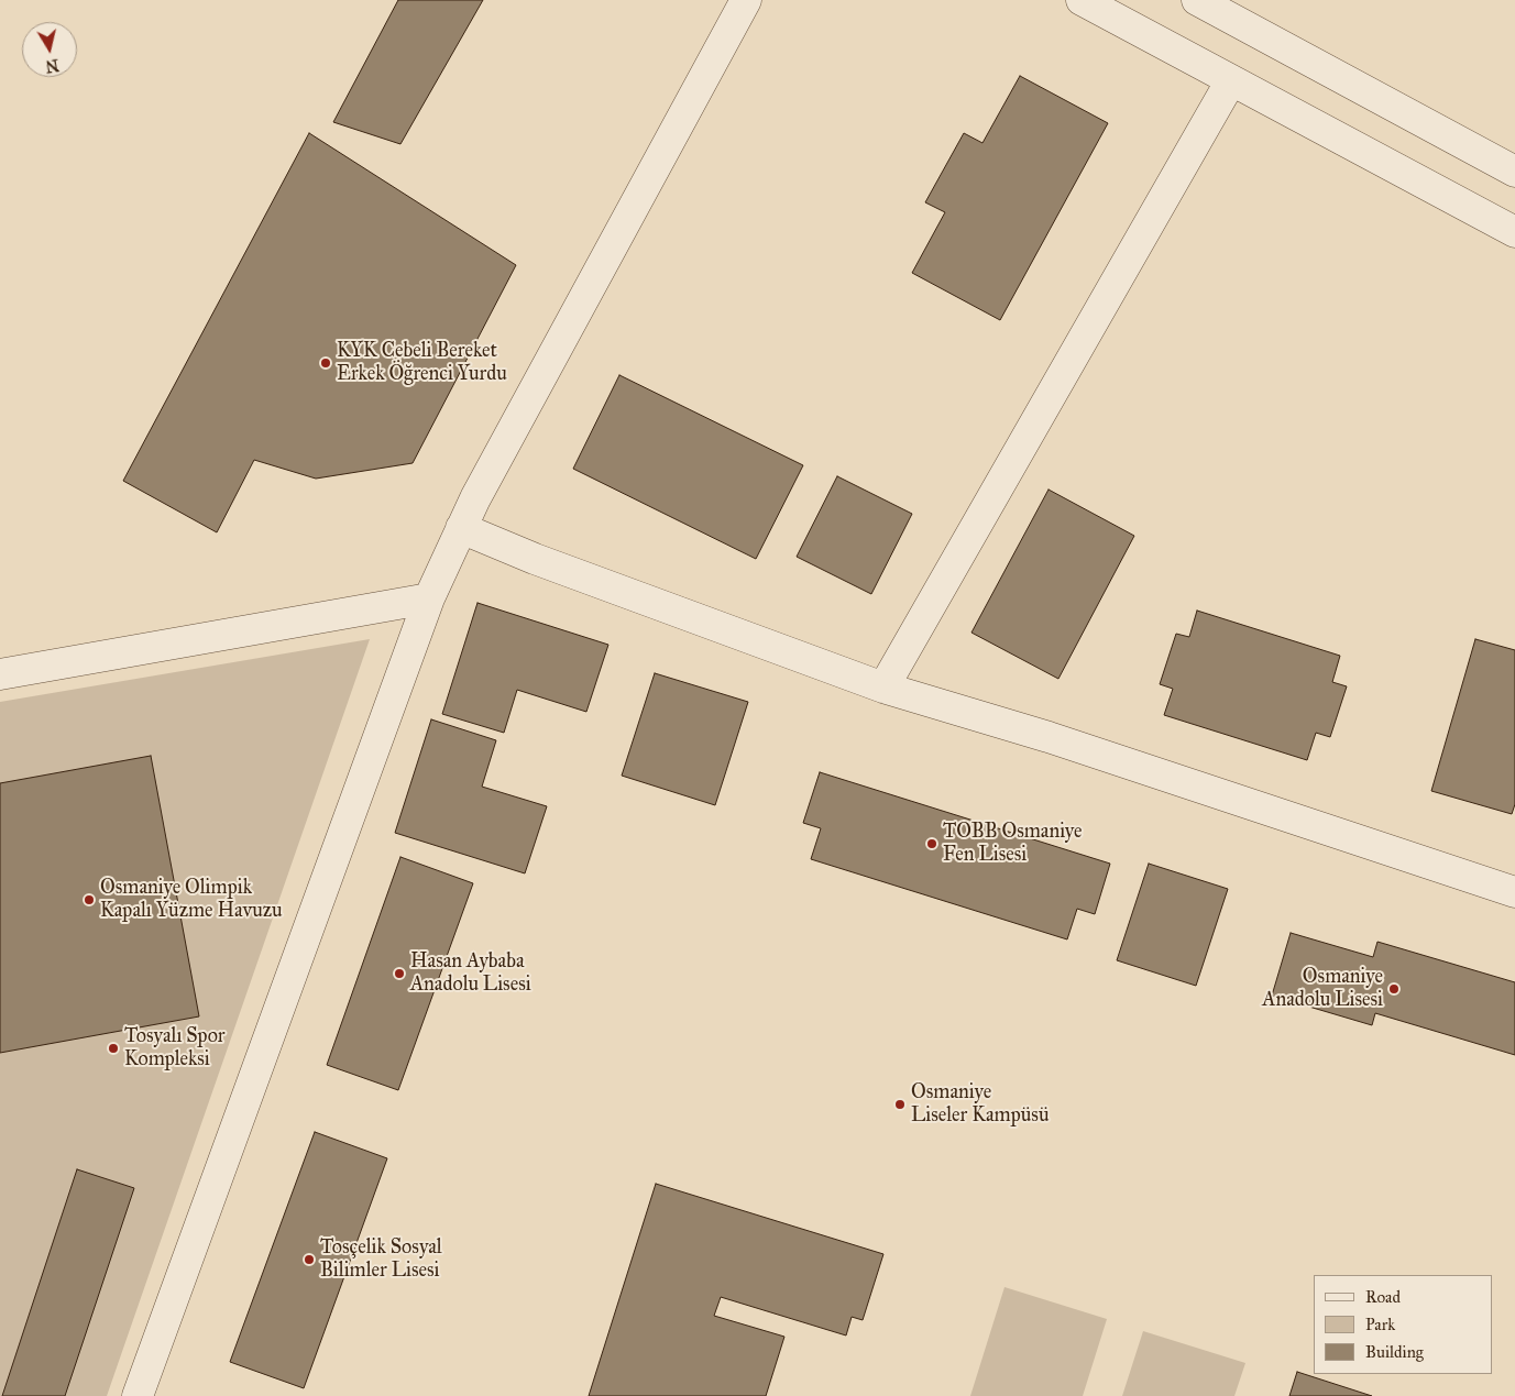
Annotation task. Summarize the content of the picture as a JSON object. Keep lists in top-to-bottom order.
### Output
{
  "places": [
    "KYK Cebeli Bereket Erkek Öğrenci Yurdu",
    "TOBB Osmaniye Fen Lisesi",
    "Osmaniye Olimpik Kapalı Yüzme Havuzu",
    "Hasan Aybaba Anadolu Lisesi",
    "Osmaniye Anadolu Lisesi",
    "Tosyalı Spor Kompleksi",
    "Osmaniye Liseler Kampüsü",
    "Tosçelik Sosyal Bilimler Lisesi"
  ],
  "legend": ["Road", "Park", "Building"],
  "north": "bottom"
}
